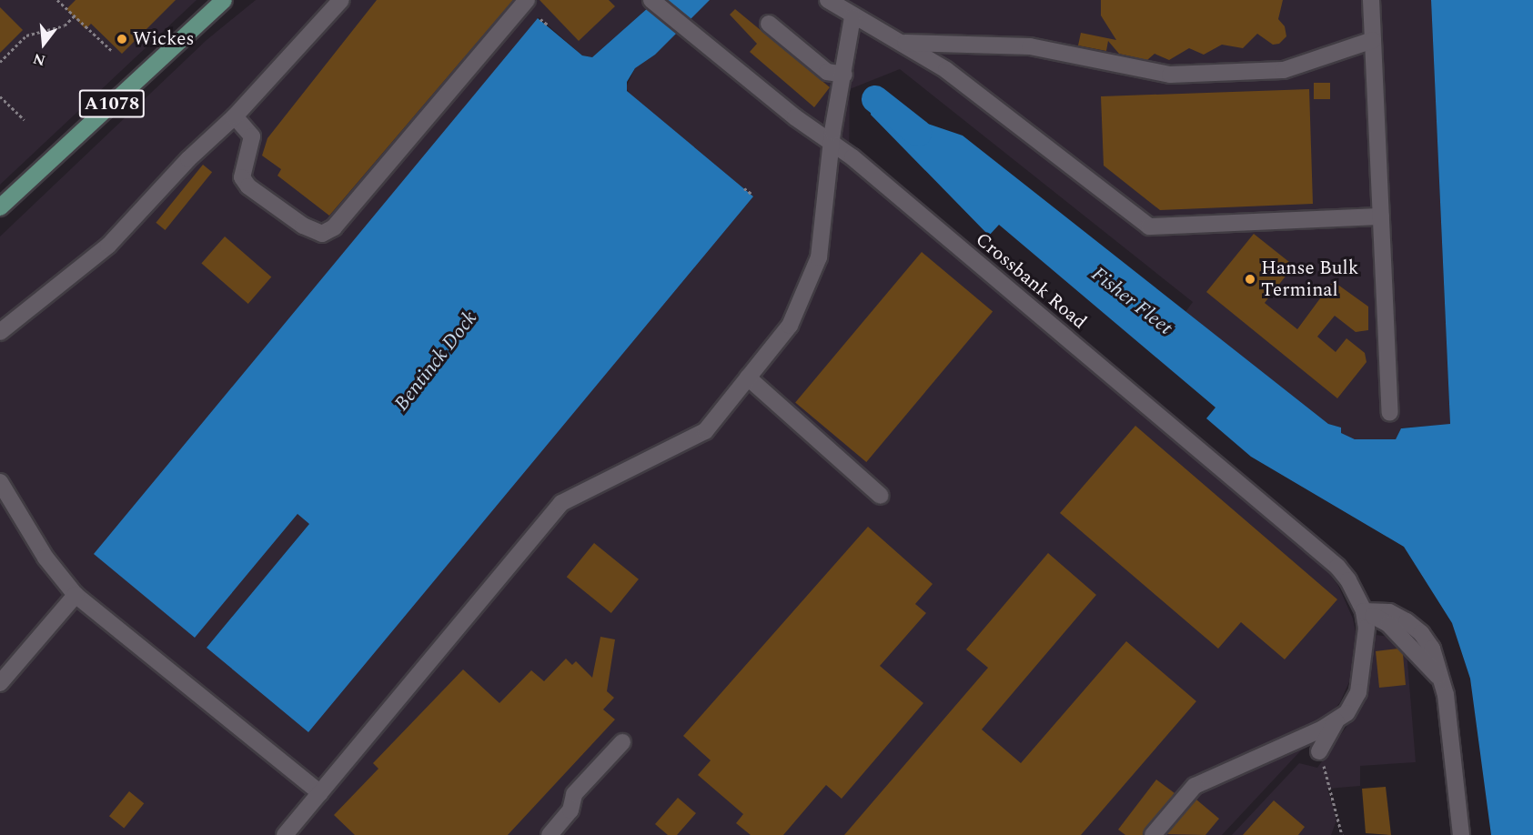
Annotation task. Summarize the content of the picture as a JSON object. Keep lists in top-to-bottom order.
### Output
{
  "streets": {
    "main road": ["A1078"],
    "street": ["Crossbank Road"]
  },
  "water": ["Fisher Fleet", "Bentinck Dock"],
  "places": ["Wickes", "Hanse Bulk Terminal"],
  "north": "bottom"
}
